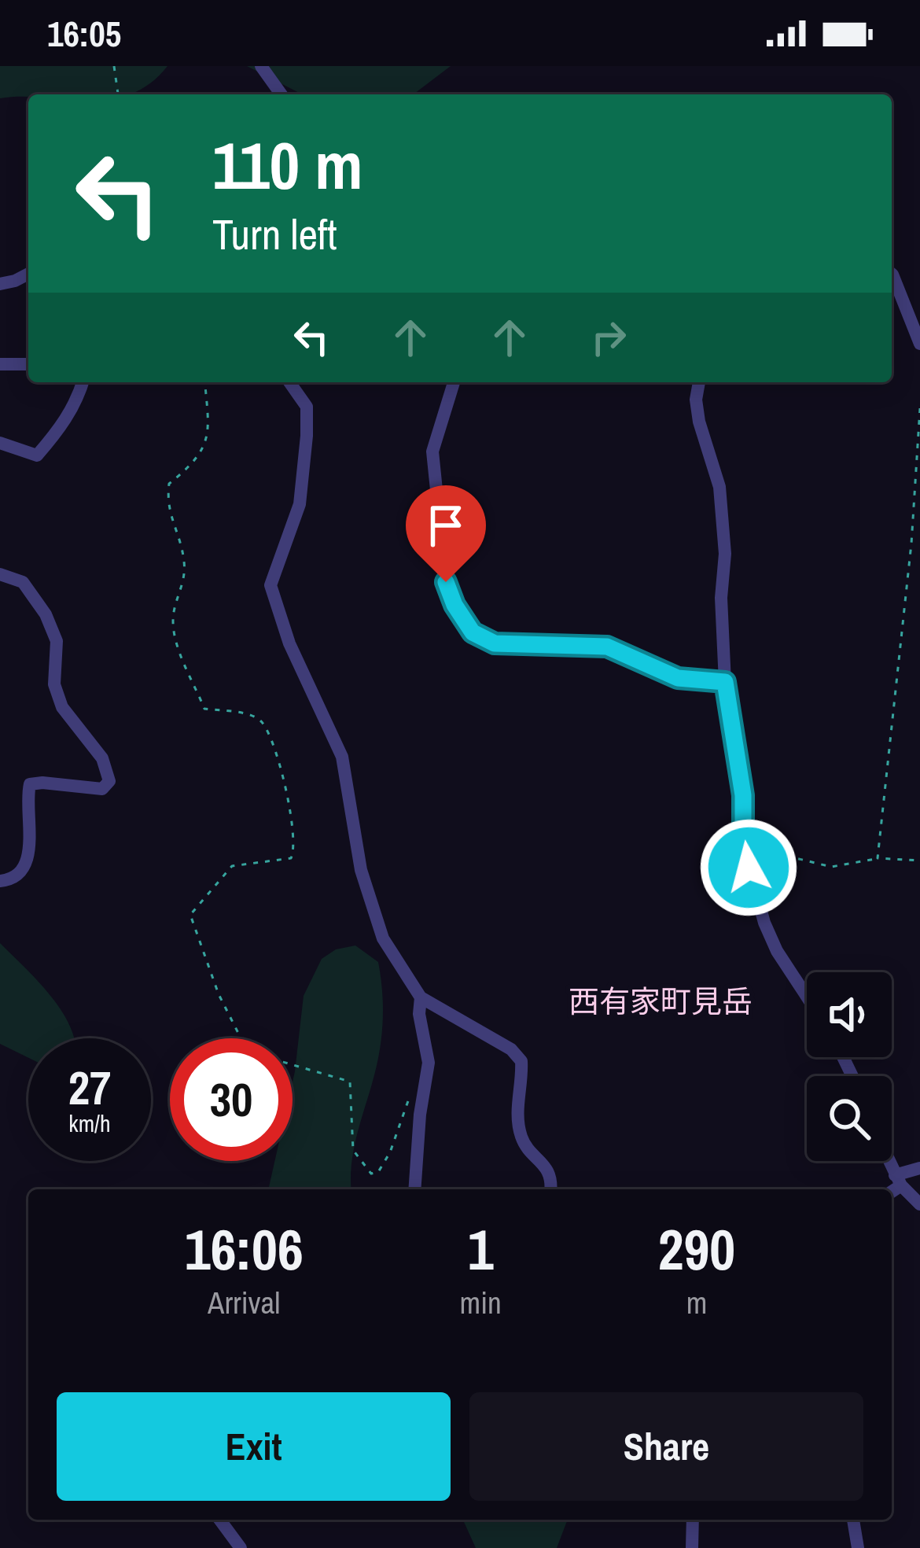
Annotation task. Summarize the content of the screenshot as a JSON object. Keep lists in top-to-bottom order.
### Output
{
  "districts": ["西有家町見岳"],
  "page": {
    "status": "16:05",
    "turn": ["110 m", "Turn left"],
    "speed": "27 km/h",
    "limit": "30",
    "eta": [
      "16:06",
      "Arrival",
      "1",
      "min",
      "290",
      "m"
    ],
    "buttons": ["Exit", "Share"]
  }
}
